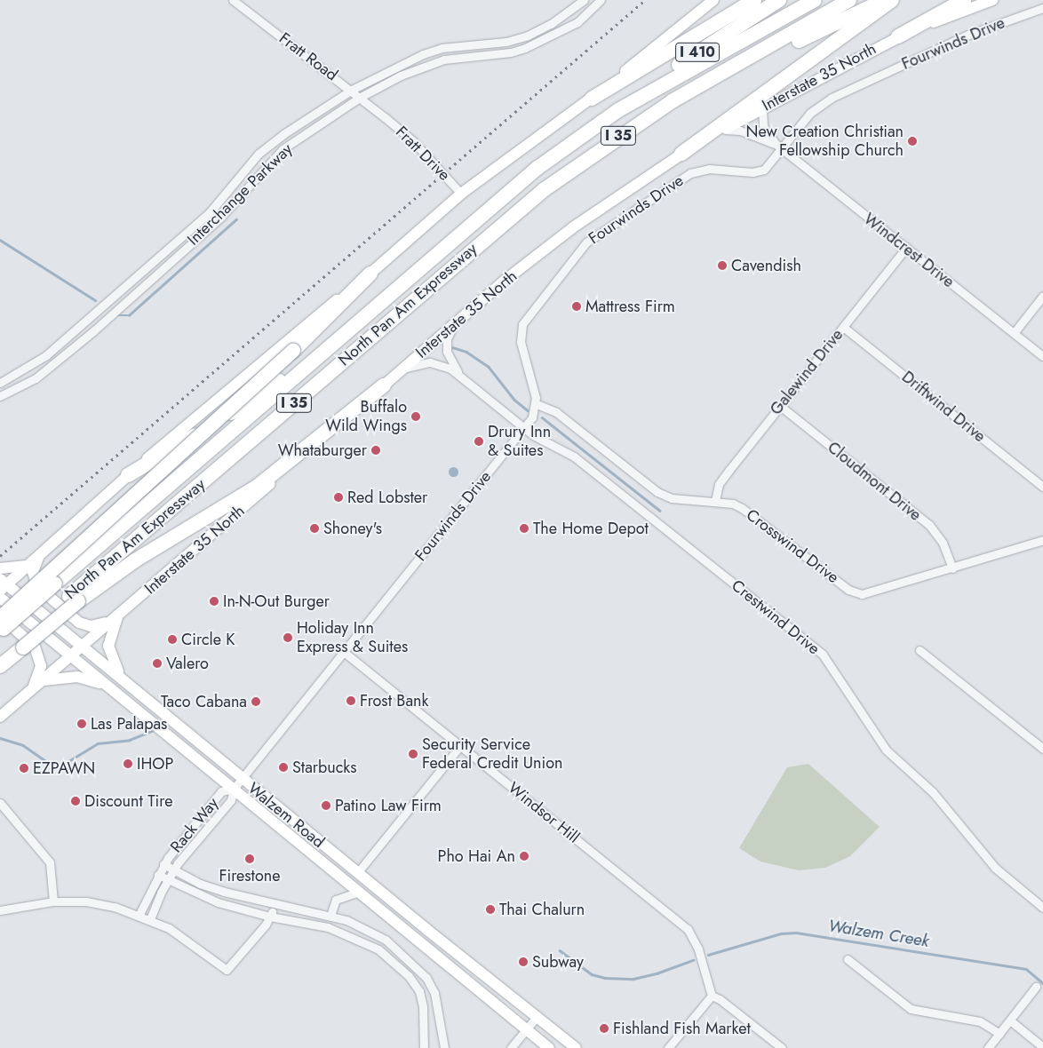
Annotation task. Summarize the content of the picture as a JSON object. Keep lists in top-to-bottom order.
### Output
{
  "streets": {
    "highway": ["I 410", "I 35", "North Pan Am Expressway"],
    "main road": ["Interstate 35 North", "Walzem Road"],
    "street": [
      "Fourwinds Drive",
      "Fratt Road",
      "Fratt Drive",
      "Interchange Parkway",
      "Windcrest Drive",
      "Galewind Drive",
      "Driftwind Drive",
      "Cloudmont Drive",
      "Crosswind Drive",
      "Crestwind Drive",
      "Windsor Hill",
      "Rack Way"
    ]
  },
  "crossings": [
    ["Fourwinds Drive", "Windcrest Drive"],
    ["Fourwinds Drive", "Crosswind Drive"],
    ["Fourwinds Drive", "Crestwind Drive"],
    ["Fourwinds Drive", "Windsor Hill"],
    ["Fourwinds Drive", "Walzem Road"],
    ["Fourwinds Drive", "Rack Way"],
    ["I 410", "North Pan Am Expressway"],
    ["Fratt Road", "Fratt Drive"],
    ["Fratt Road", "Interchange Parkway"],
    ["Interstate 35 North", "Windcrest Drive"],
    ["Interstate 35 North", "Crestwind Drive"],
    ["Interstate 35 North", "Walzem Road"],
    ["Windcrest Drive", "Galewind Drive"],
    ["Galewind Drive", "Driftwind Drive"],
    ["Galewind Drive", "Cloudmont Drive"],
    ["Galewind Drive", "Crosswind Drive"],
    ["Cloudmont Drive", "Crosswind Drive"],
    ["Walzem Road", "Rack Way"]
  ],
  "water": ["Walzem Creek"],
  "places": [
    "New Creation Christian Fellowship Church",
    "Cavendish",
    "Mattress Firm",
    "Buffalo Wild Wings",
    "Drury Inn & Suites",
    "Whataburger",
    "Red Lobster",
    "Shoney's",
    "The Home Depot",
    "In-N-Out Burger",
    "Holiday Inn Express & Suites",
    "Circle K",
    "Valero",
    "Frost Bank",
    "Taco Cabana",
    "Las Palapas",
    "Security Service Federal Credit Union",
    "IHOP",
    "Starbucks",
    "EZPAWN",
    "Discount Tire",
    "Patino Law Firm",
    "Pho Hai An",
    "Firestone",
    "Thai Chalurn",
    "Subway",
    "Fishland Fish Market"
  ]
}
